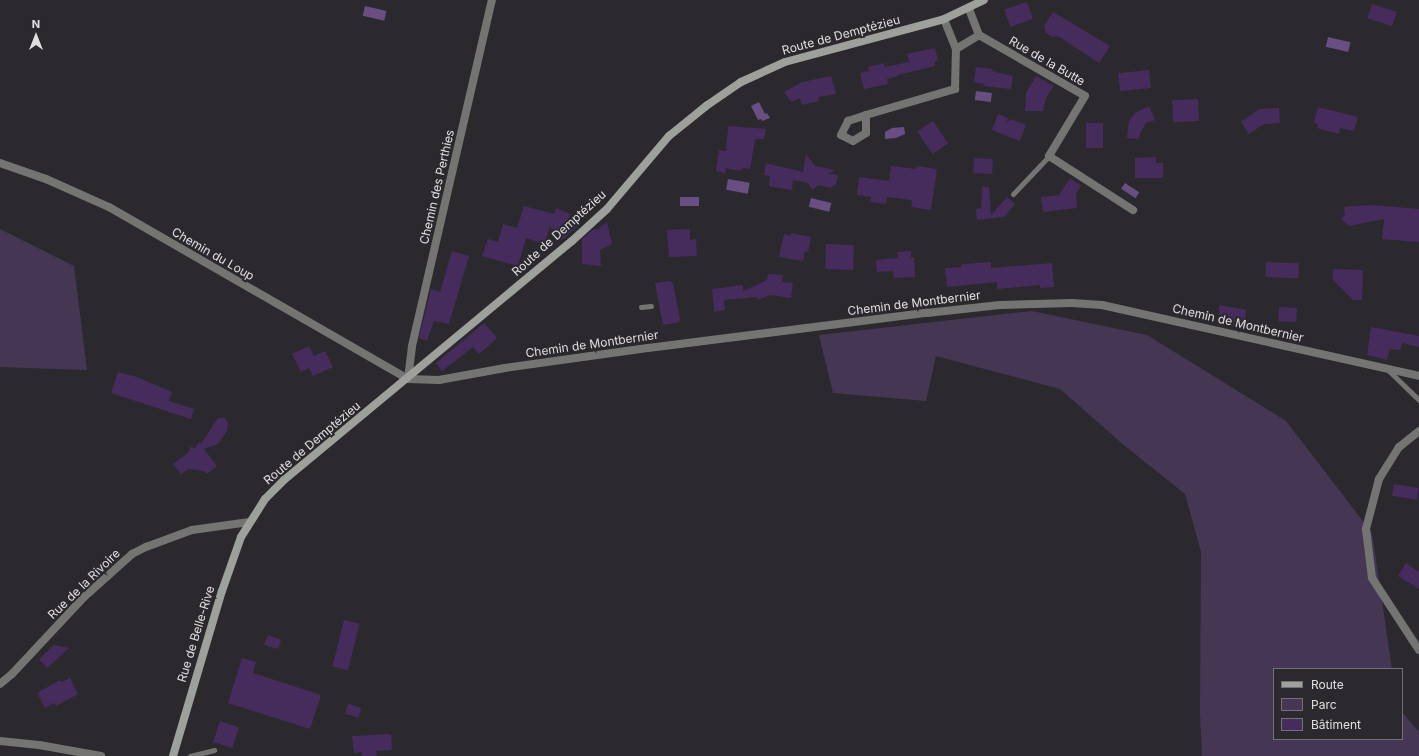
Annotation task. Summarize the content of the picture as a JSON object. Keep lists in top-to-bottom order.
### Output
{
  "streets": {
    "street": [
      "Route de Demptézieu",
      "Rue de la Butte",
      "Chemin des Perthies",
      "Chemin du Loup",
      "Chemin de Montbernier",
      "Rue de la Rivoire",
      "Rue de Belle-Rive"
    ]
  },
  "crossings": [
    ["Route de Demptézieu", "Chemin des Perthies"],
    ["Route de Demptézieu", "Chemin du Loup"],
    ["Route de Demptézieu", "Chemin de Montbernier"],
    ["Route de Demptézieu", "Rue de la Rivoire"],
    ["Route de Demptézieu", "Rue de Belle-Rive"],
    ["Chemin des Perthies", "Chemin du Loup"],
    ["Chemin des Perthies", "Chemin de Montbernier"],
    ["Chemin du Loup", "Chemin de Montbernier"],
    ["Rue de la Rivoire", "Rue de Belle-Rive"]
  ],
  "legend": ["Route", "Parc", "Bâtiment"],
  "north": "top"
}
